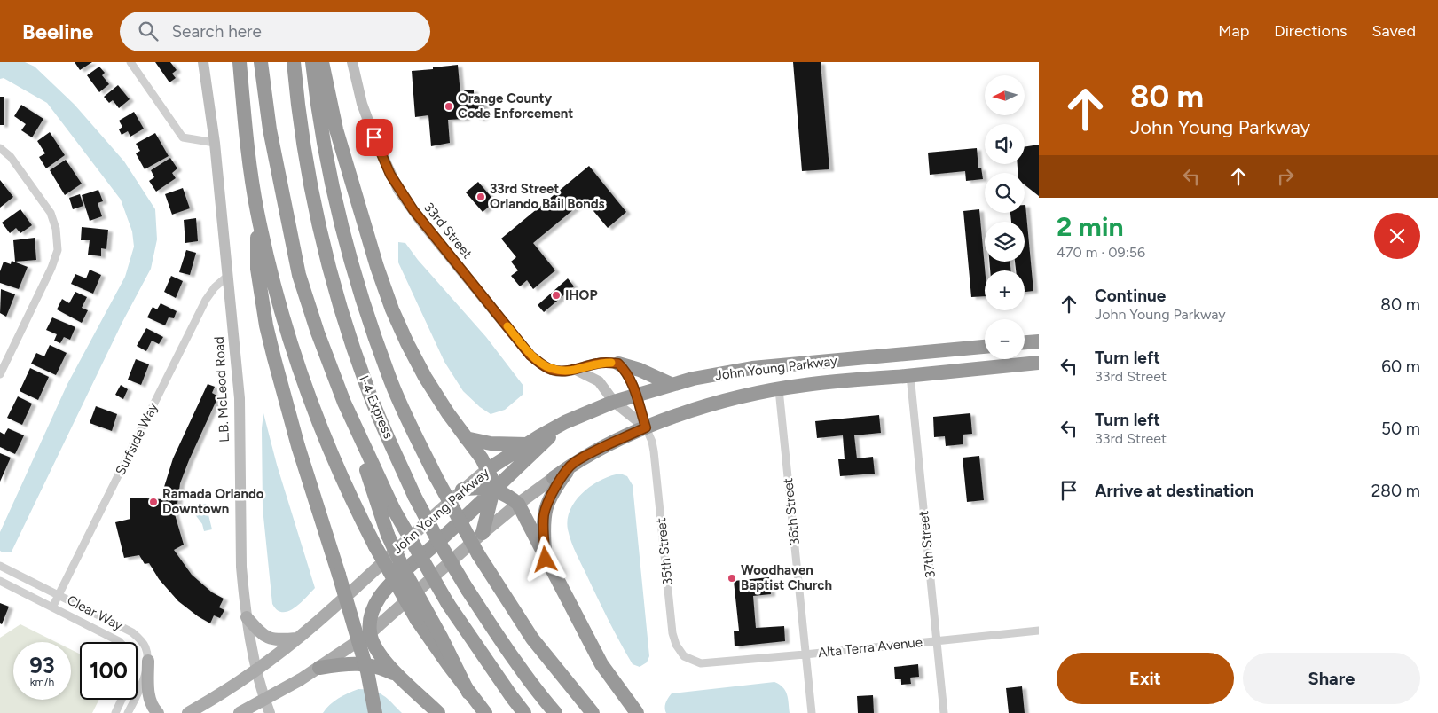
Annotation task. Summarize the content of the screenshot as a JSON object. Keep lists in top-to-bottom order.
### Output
{
  "streets": {
    "highway": ["John Young Parkway", "I-4 Express"],
    "street": [
      "33rd Street",
      "L.B. McLeod Road",
      "Surfside Way",
      "36th Street",
      "37th Street",
      "35th Street",
      "Clear Way",
      "Alta Terra Avenue"
    ]
  },
  "crossings": [
    ["33rd Street", "John Young Parkway"],
    ["33rd Street", "35th Street"],
    ["John Young Parkway", "L.B. McLeod Road"],
    ["John Young Parkway", "36th Street"],
    ["John Young Parkway", "37th Street"],
    ["John Young Parkway", "35th Street"],
    ["L.B. McLeod Road", "Surfside Way"],
    ["Surfside Way", "Clear Way"],
    ["36th Street", "Alta Terra Avenue"],
    ["37th Street", "Alta Terra Avenue"],
    ["35th Street", "Alta Terra Avenue"]
  ],
  "places": [
    "Orange County Code Enforcement",
    "33rd Street Orlando Bail Bonds",
    "IHOP",
    "Ramada Orlando Downtown",
    "Woodhaven Baptist Church"
  ],
  "north": "left",
  "page": {
    "header": "Beeline",
    "search": "Search here",
    "nav": ["Map", "Directions", "Saved"],
    "turn": ["80 m", "John Young Parkway"],
    "map_buttons": ["+", "−"],
    "heading": ["2 min", "470 m · 09:56"],
    "list": [
      {
        "name": "Continue",
        "note": "John Young Parkway",
        "value": "80 m"
      },
      {
        "name": "Turn left",
        "note": "33rd Street",
        "value": "60 m"
      },
      {
        "name": "Turn left",
        "note": "33rd Street",
        "value": "50 m"
      },
      {
        "name": "Arrive at destination",
        "value": "280 m"
      }
    ],
    "speed": "93 km/h",
    "limit": "100",
    "buttons": ["Exit", "Share"]
  }
}
